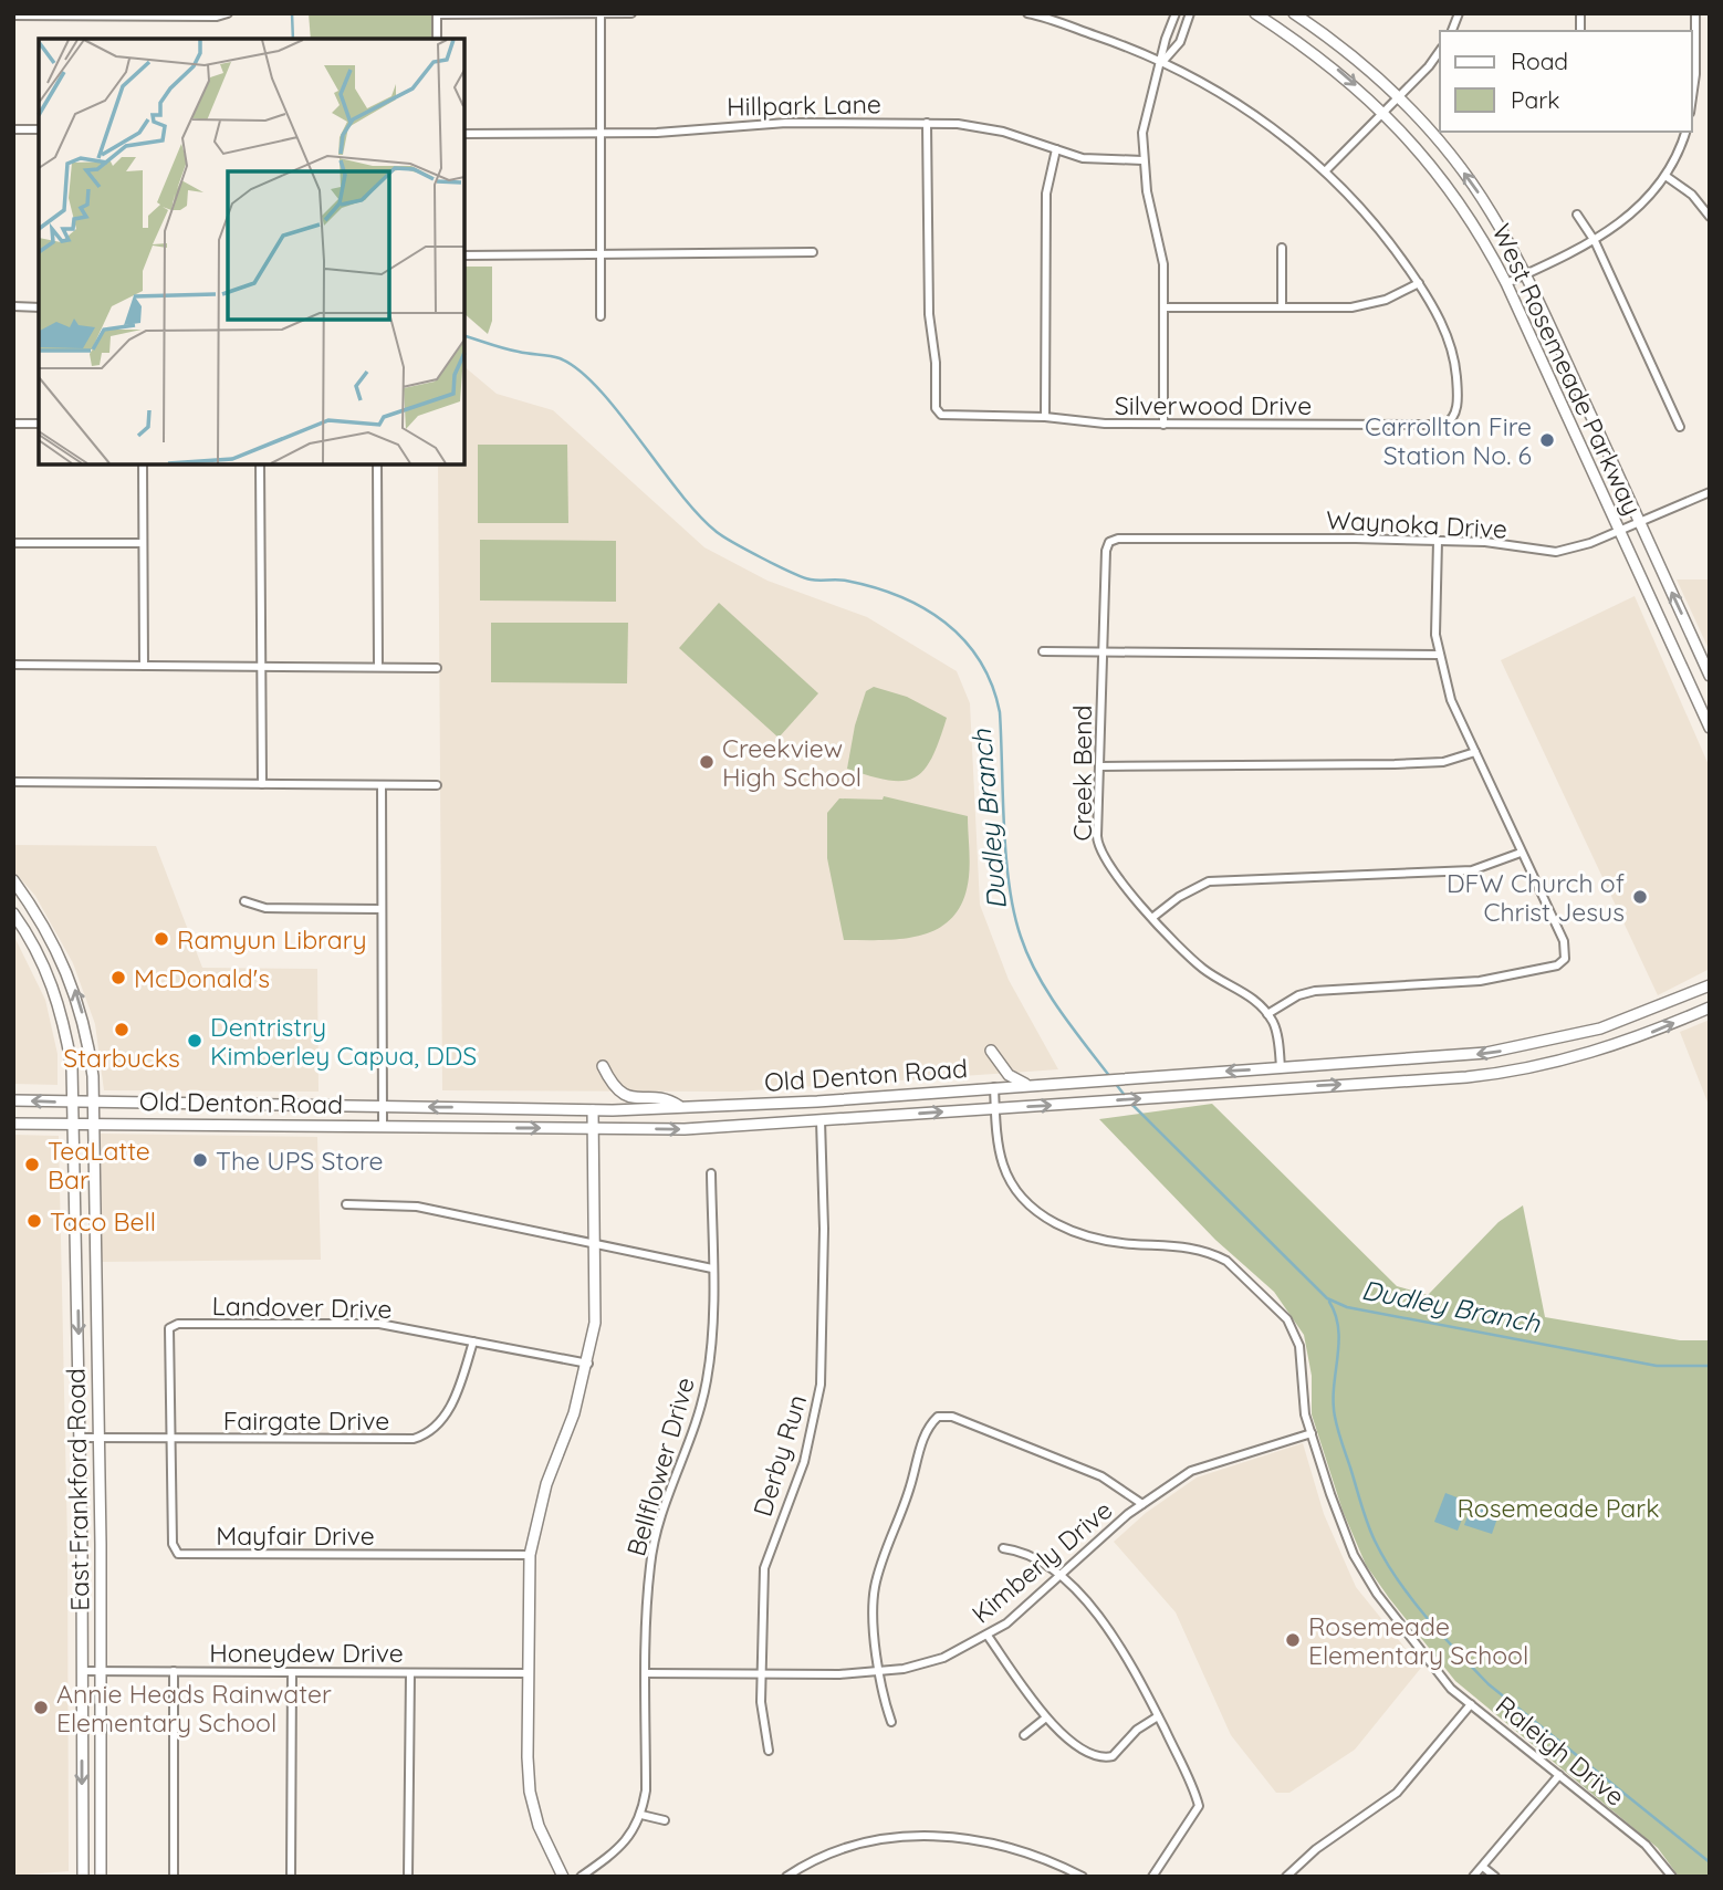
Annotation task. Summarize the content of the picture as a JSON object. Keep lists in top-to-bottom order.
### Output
{
  "streets": {
    "main road": ["West Rosemeade Parkway", "Old Denton Road", "East Frankford Road"],
    "street": [
      "Hillpark Lane",
      "Silverwood Drive",
      "Waynoka Drive",
      "Creek Bend",
      "Landover Drive",
      "Fairgate Drive",
      "Derby Run",
      "Bellflower Drive",
      "Mayfair Drive",
      "Kimberly Drive",
      "Honeydew Drive",
      "Raleigh Drive"
    ]
  },
  "crossings": [
    ["Hillpark Lane", "Silverwood Drive"],
    ["West Rosemeade Parkway", "Waynoka Drive"],
    ["Waynoka Drive", "Creek Bend"],
    ["Old Denton Road", "Derby Run"],
    ["Old Denton Road", "East Frankford Road"],
    ["Old Denton Road", "Raleigh Drive"],
    ["Landover Drive", "Fairgate Drive"],
    ["Landover Drive", "Mayfair Drive"],
    ["Fairgate Drive", "East Frankford Road"],
    ["Fairgate Drive", "Mayfair Drive"],
    ["Derby Run", "Kimberly Drive"],
    ["Bellflower Drive", "Kimberly Drive"],
    ["East Frankford Road", "Honeydew Drive"],
    ["Kimberly Drive", "Raleigh Drive"]
  ],
  "water": ["Dudley Branch"],
  "parks": ["Rosemeade Park"],
  "places": [
    "Carrollton Fire Station No. 6",
    "Creekview High School",
    "DFW Church of Christ Jesus",
    "Ramyun Library",
    "McDonald's",
    "Starbucks",
    "Dentristry Kimberley Capua, DDS",
    "The UPS Store",
    "TeaLatte Bar",
    "Taco Bell",
    "Rosemeade Elementary School",
    "Annie Heads Rainwater Elementary School"
  ],
  "legend": ["Road", "Park"]
}
